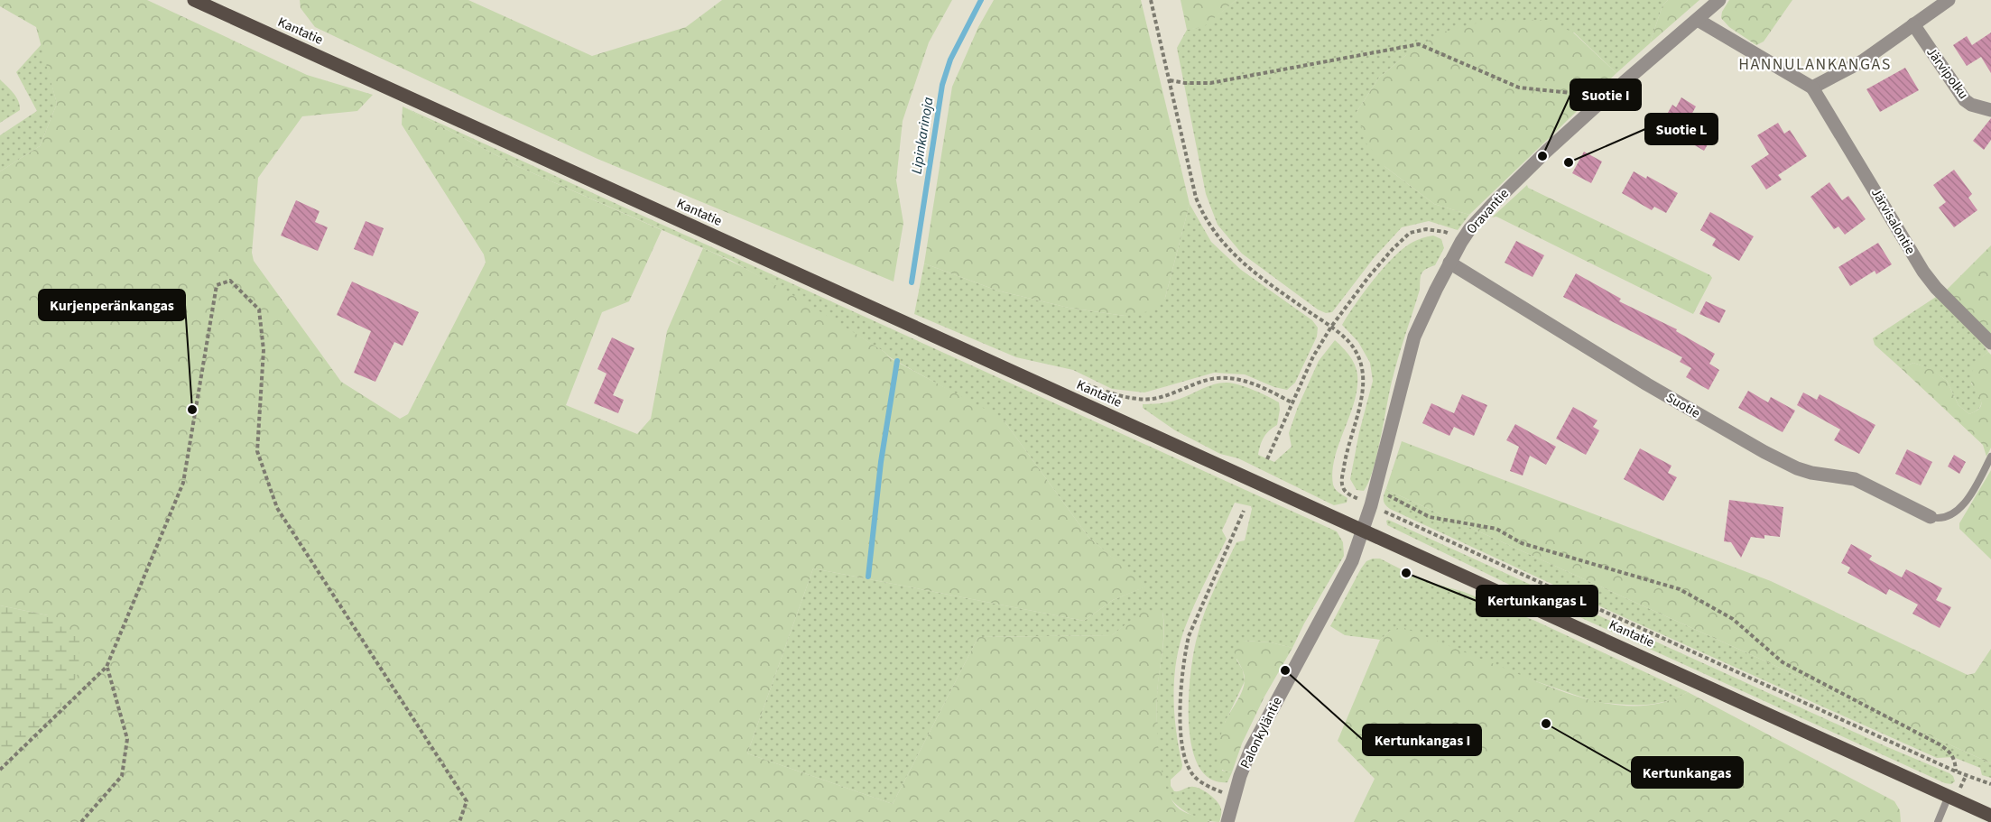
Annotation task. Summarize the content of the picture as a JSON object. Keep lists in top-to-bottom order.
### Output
{
  "streets": {
    "main road": ["Kantatie"],
    "street": [
      "Järvipolku",
      "Oravantie",
      "Järvisalontie",
      "Suotie",
      "Palonkyläntie"
    ]
  },
  "crossings": [
    ["Kantatie", "Oravantie"],
    ["Kantatie", "Palonkyläntie"],
    ["Oravantie", "Järvisalontie"],
    ["Oravantie", "Suotie"],
    ["Oravantie", "Palonkyläntie"]
  ],
  "districts": ["HANNULANKANGAS"],
  "water": ["Lipinkarinoja"],
  "places": [
    "Suotie I",
    "Suotie L",
    "Kurjenperänkangas",
    "Kertunkangas L",
    "Kertunkangas I",
    "Kertunkangas"
  ]
}
